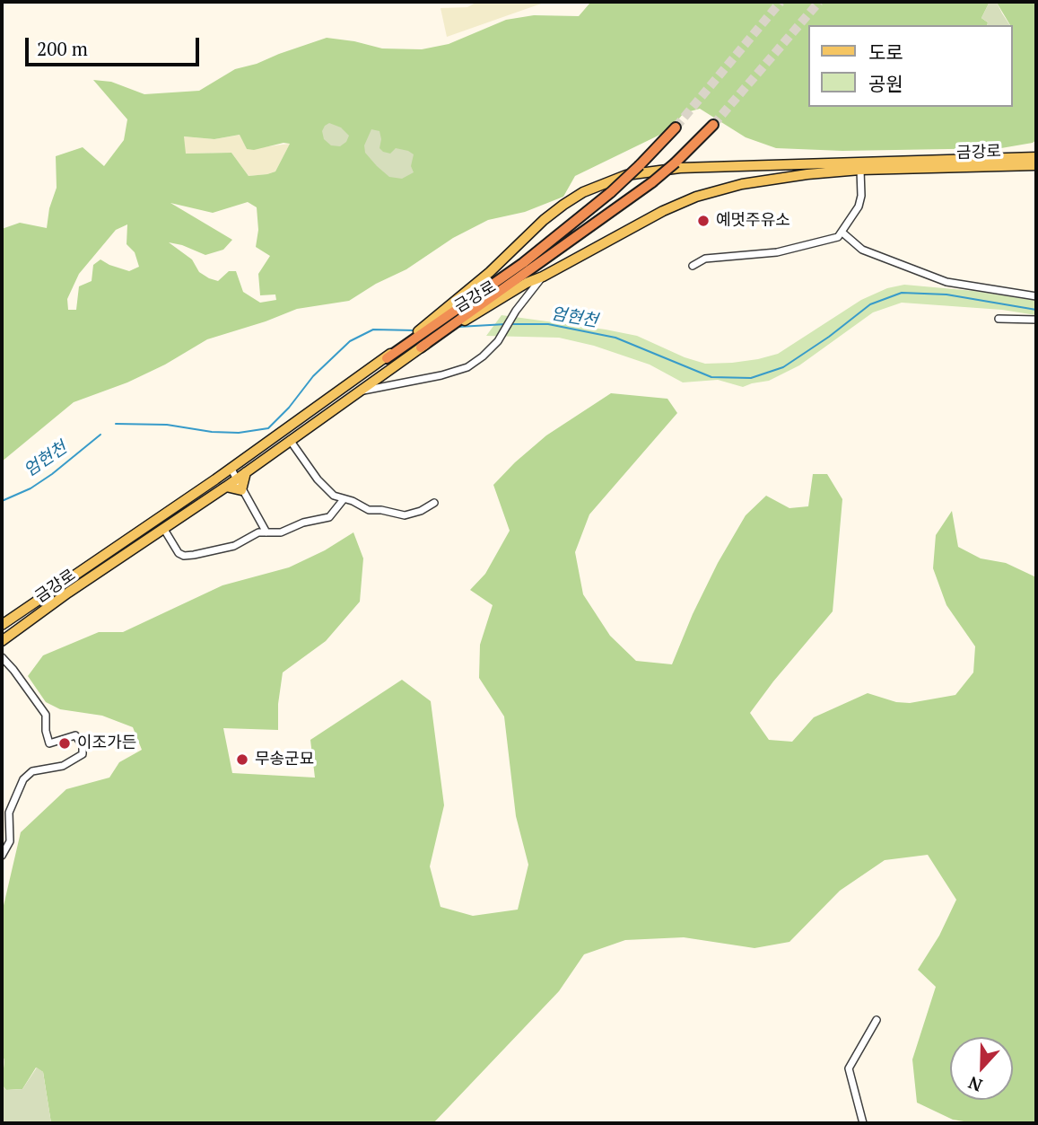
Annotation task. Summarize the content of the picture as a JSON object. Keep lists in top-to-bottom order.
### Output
{
  "streets": {
    "main road": ["금강로"]
  },
  "water": ["엄현천"],
  "places": ["예멋주유소", "이조가든", "무송군묘"],
  "legend": ["도로", "공원"],
  "scale_bar": "200 m",
  "north": "bottom"
}
